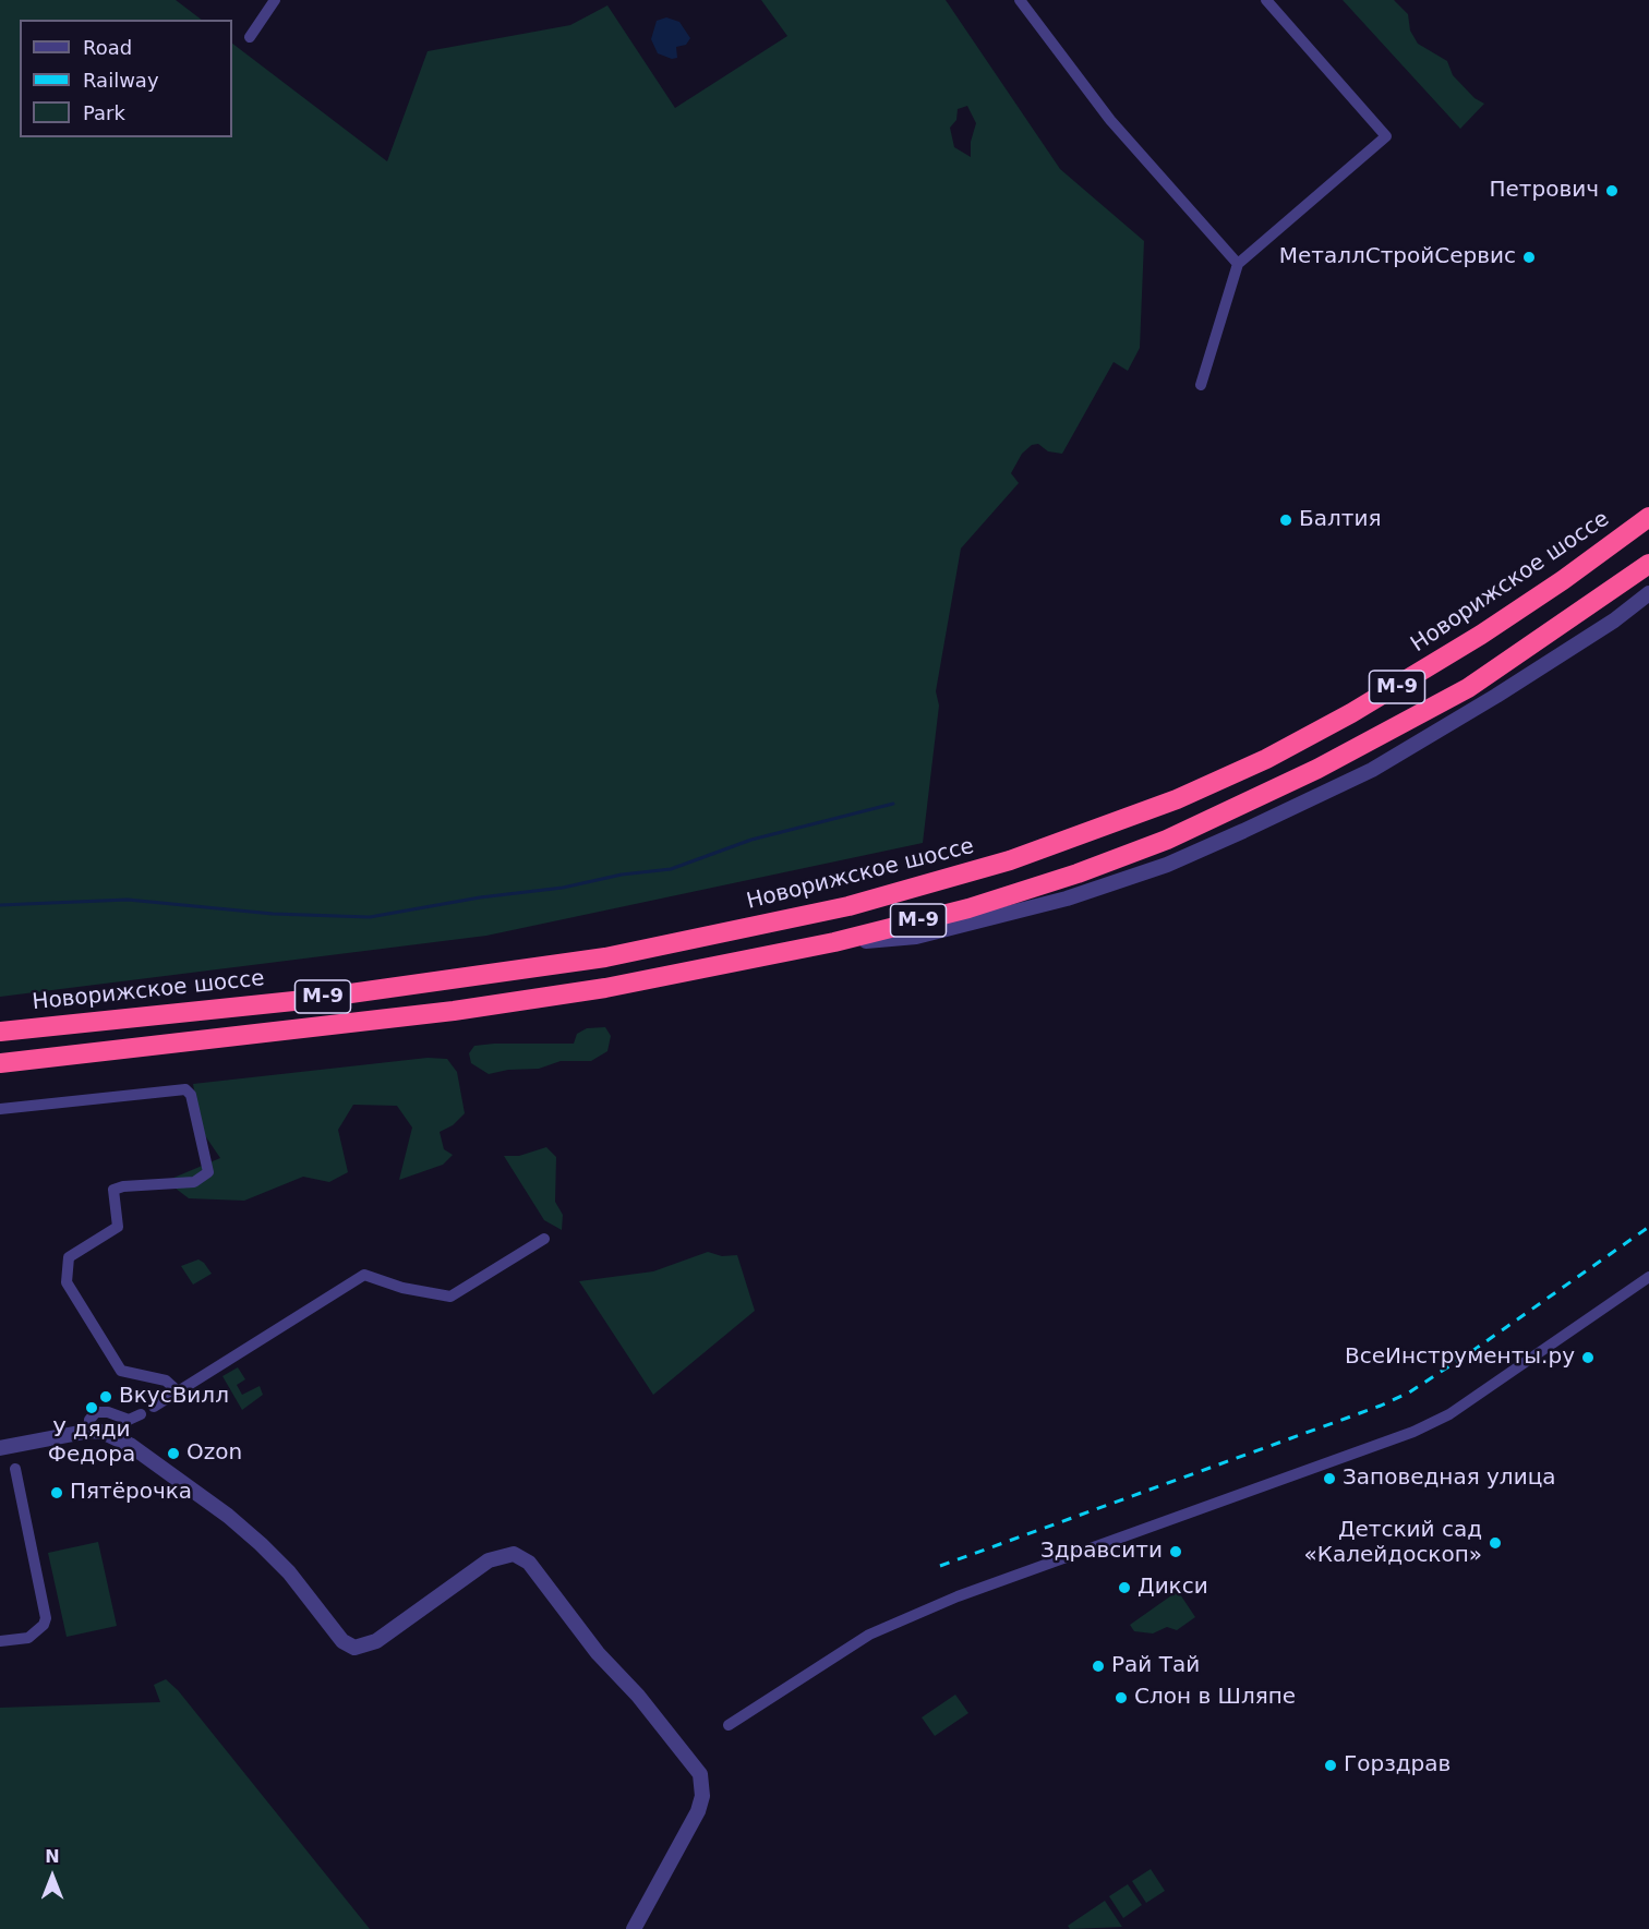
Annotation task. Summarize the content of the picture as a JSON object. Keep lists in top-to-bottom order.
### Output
{
  "streets": {
    "highway": ["Новорижское шоссе", "М-9"]
  },
  "places": [
    "Петрович",
    "МеталлСтройСервис",
    "Балтия",
    "ВсеИнструменты.ру",
    "ВкусВилл",
    "У дяди Федора",
    "Ozon",
    "Заповедная улица",
    "Пятёрочка",
    "Детский сад «Калейдоскоп»",
    "Здравсити",
    "Дикси",
    "Рай Тай",
    "Слон в Шляпе",
    "Горздрав"
  ],
  "legend": ["Road", "Railway", "Park"],
  "north": "top"
}
